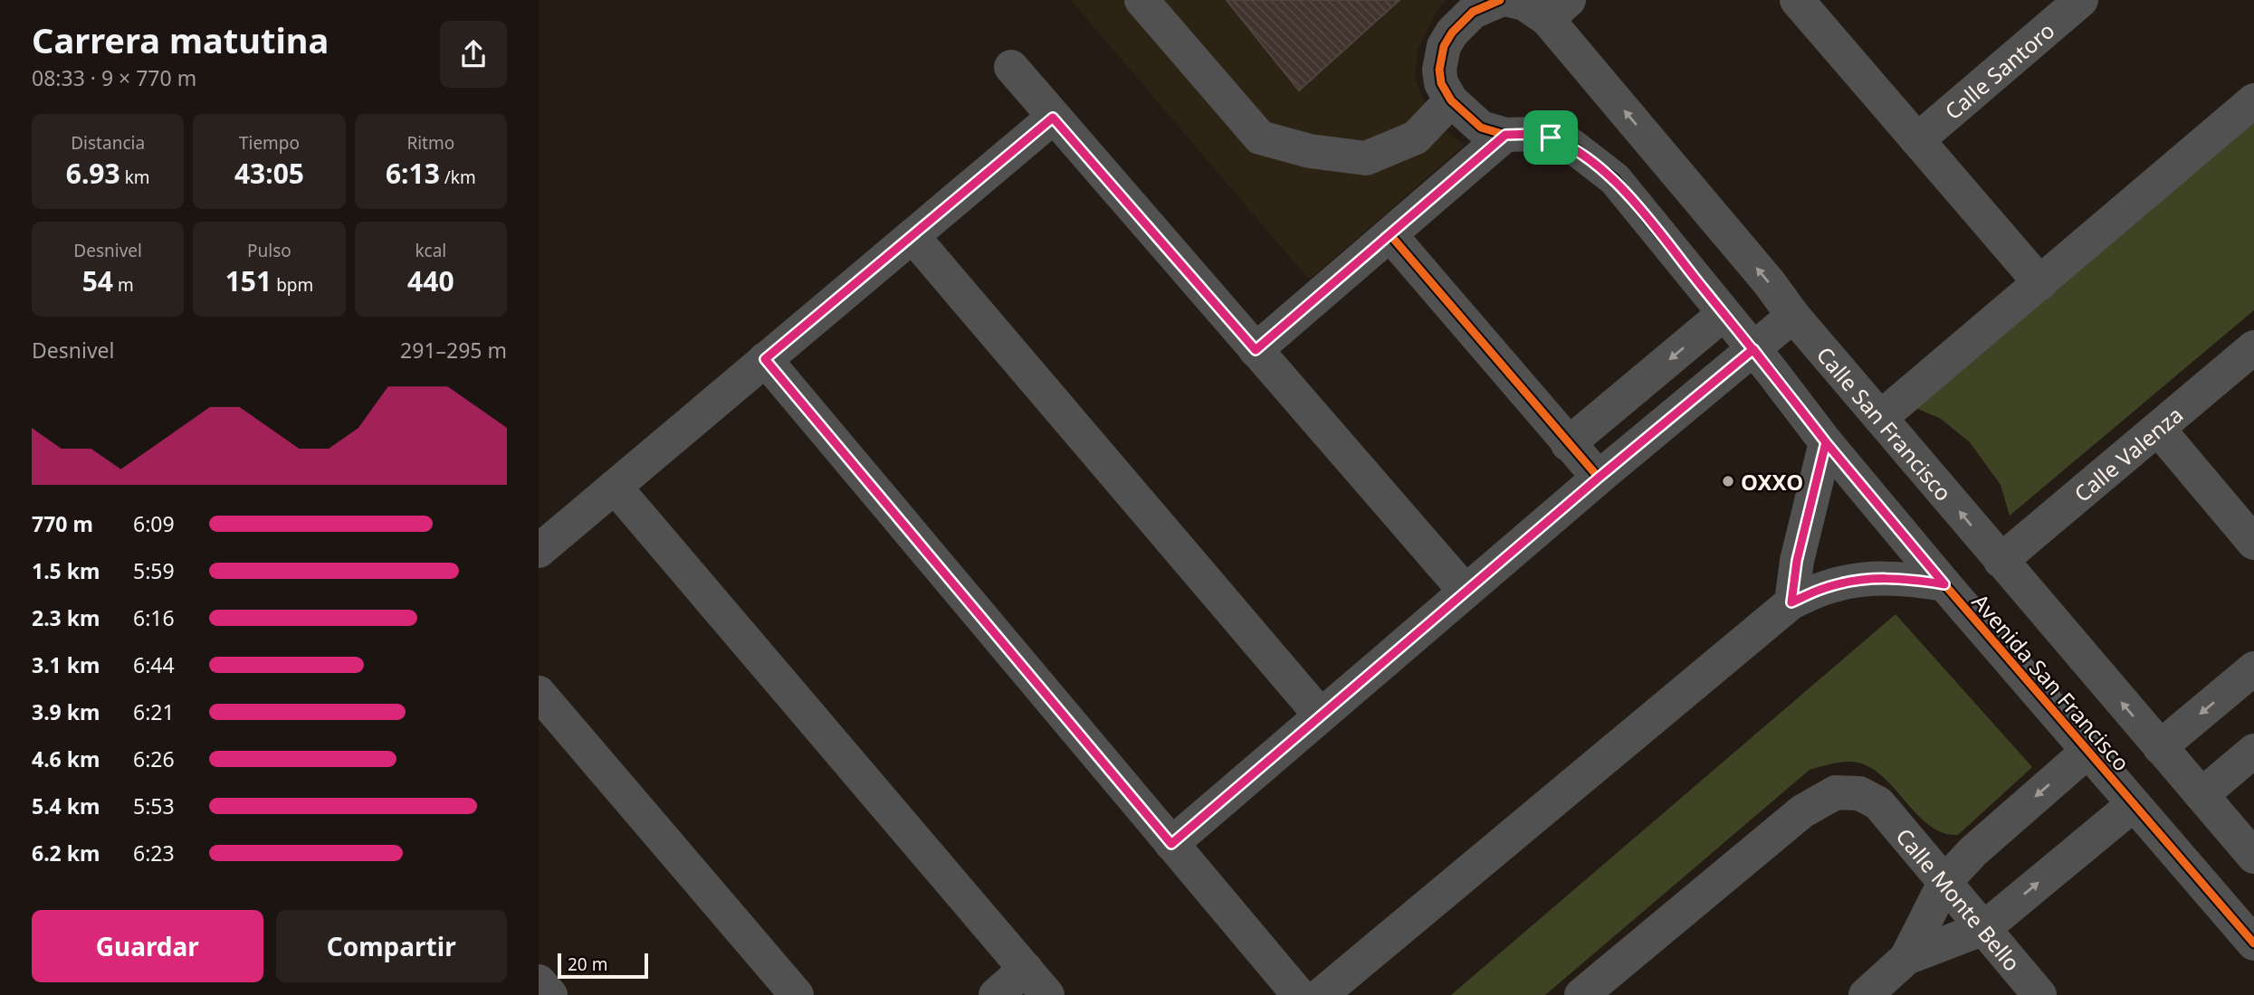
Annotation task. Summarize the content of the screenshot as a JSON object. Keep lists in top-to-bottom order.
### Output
{
  "streets": {
    "street": [
      "Calle Santoro",
      "Calle San Francisco",
      "Calle Valenza",
      "Avenida San Francisco",
      "Calle Monte Bello"
    ]
  },
  "crossings": [
    ["Calle San Francisco", "Calle Valenza"]
  ],
  "places": ["OXXO"],
  "scale_bar": "20 m",
  "page": {
    "heading": ["Carrera matutina", "08:33 · 9 × 770 m"],
    "stats": [
      ["Distancia", "6.93 km"],
      ["Tiempo", "43:05"],
      ["Ritmo", "6:13 /km"],
      ["Desnivel", "54 m"],
      ["Pulso", "151 bpm"],
      ["kcal", "440"]
    ],
    "chart": ["Desnivel", "291–295 m"],
    "list": [
      {
        "name": "770 m",
        "note": "6:09"
      },
      {
        "name": "1.5 km",
        "note": "5:59"
      },
      {
        "name": "2.3 km",
        "note": "6:16"
      },
      {
        "name": "3.1 km",
        "note": "6:44"
      },
      {
        "name": "3.9 km",
        "note": "6:21"
      },
      {
        "name": "4.6 km",
        "note": "6:26"
      },
      {
        "name": "5.4 km",
        "note": "5:53"
      },
      {
        "name": "6.2 km",
        "note": "6:23"
      }
    ],
    "buttons": ["Guardar", "Compartir"],
    "scale": "20 m"
  }
}
